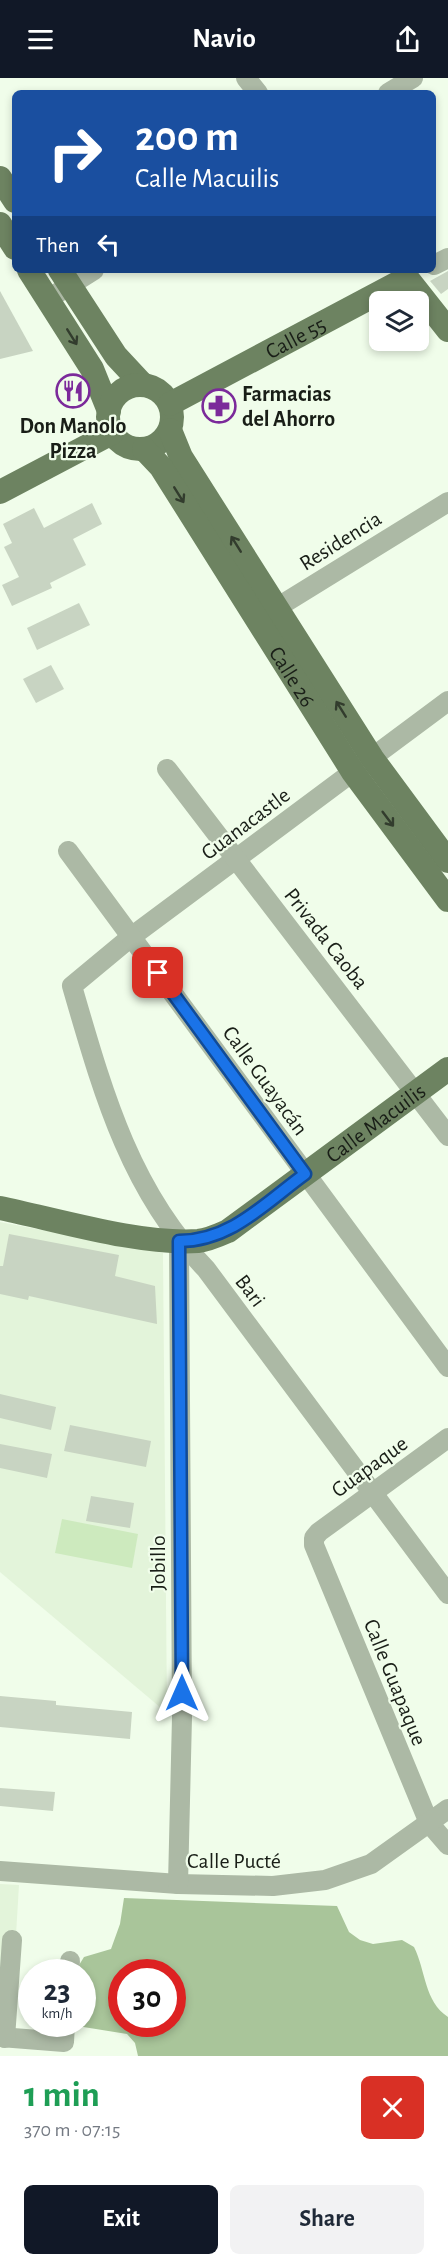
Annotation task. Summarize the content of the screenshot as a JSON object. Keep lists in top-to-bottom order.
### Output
{
  "streets": {
    "main road": ["Calle 55", "Calle 26", "Calle Macuilis"],
    "street": [
      "Residencia",
      "Guanacastle",
      "Privada Caoba",
      "Calle Guayacán",
      "Bari",
      "Guapaque",
      "Jobillo",
      "Calle Guapaque",
      "Calle Pucté"
    ]
  },
  "crossings": [
    ["Calle 55", "Calle 26"],
    ["Residencia", "Calle 26"],
    ["Calle 26", "Guanacastle"],
    ["Guanacastle", "Privada Caoba"],
    ["Guanacastle", "Calle Guayacán"],
    ["Guanacastle", "Bari"],
    ["Privada Caoba", "Calle Macuilis"],
    ["Calle Guayacán", "Calle Macuilis"],
    ["Calle Macuilis", "Bari"],
    ["Calle Macuilis", "Jobillo"],
    ["Bari", "Guapaque"],
    ["Bari", "Jobillo"],
    ["Guapaque", "Calle Guapaque"],
    ["Jobillo", "Calle Pucté"],
    ["Calle Guapaque", "Calle Pucté"]
  ],
  "places": {
    "restaurant": ["Don Manolo Pizza"],
    "pharmacy": ["Farmacias del Ahorro"]
  },
  "page": {
    "header": "Navio",
    "turn": ["200 m", "Calle Macuilis"],
    "then": "Then",
    "speed": "23 km/h",
    "limit": "30",
    "heading": ["1 min", "370 m · 07:15"],
    "buttons": ["Exit", "Share"]
  }
}
